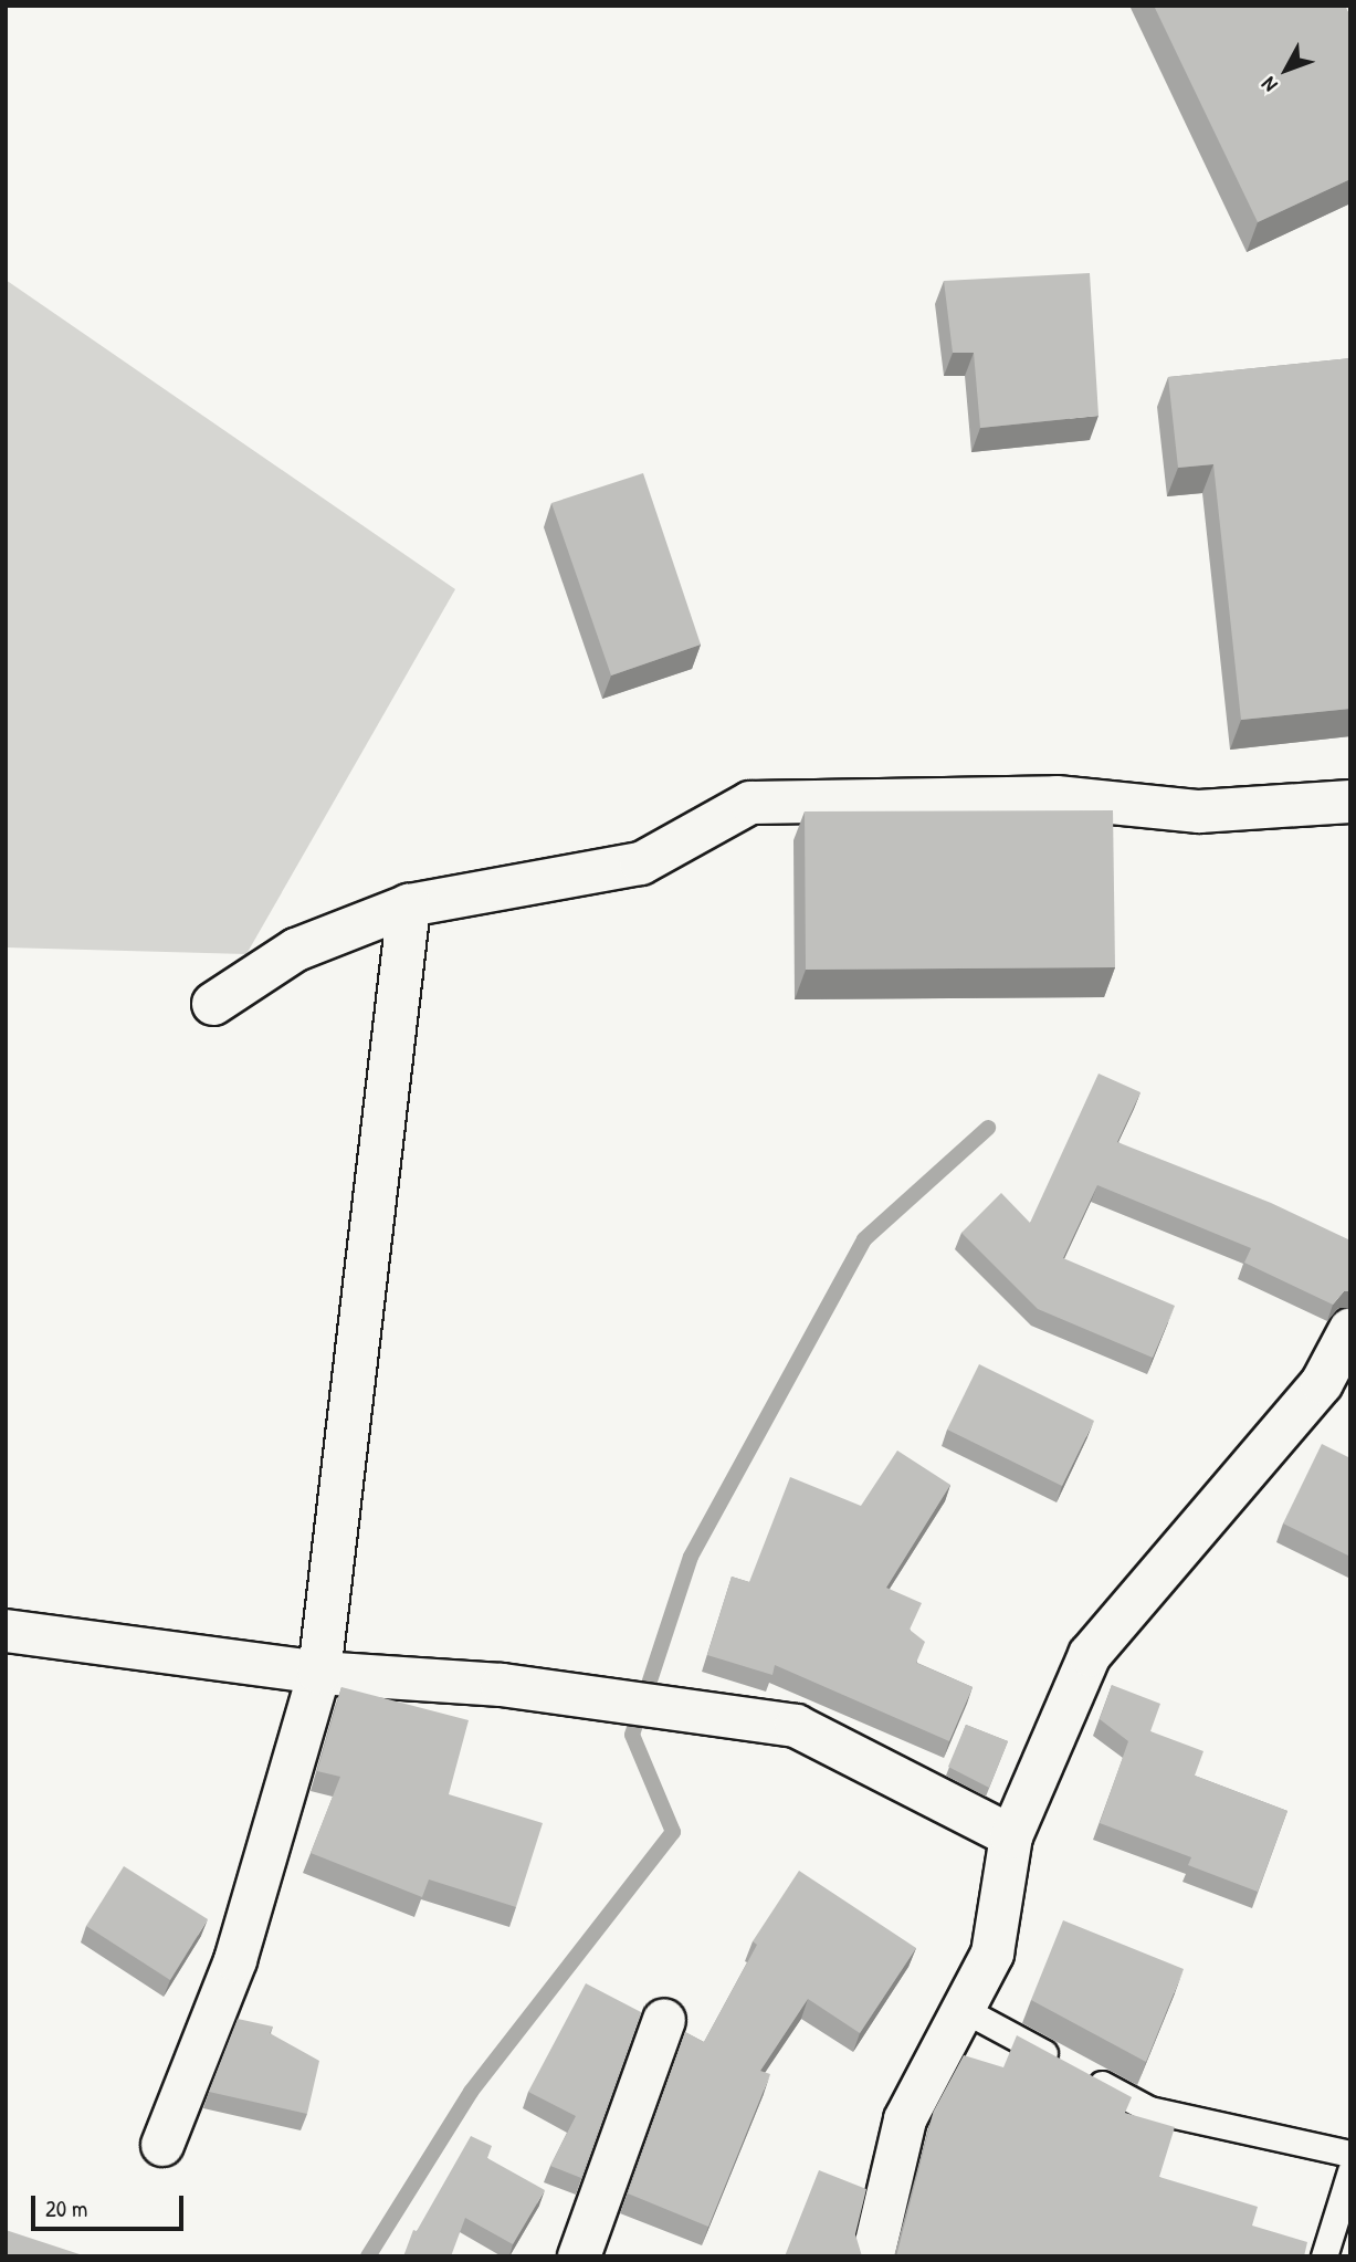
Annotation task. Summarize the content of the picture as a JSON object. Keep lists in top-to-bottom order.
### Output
{
  "scale_bar": "20 m",
  "north": "bottom left"
}
